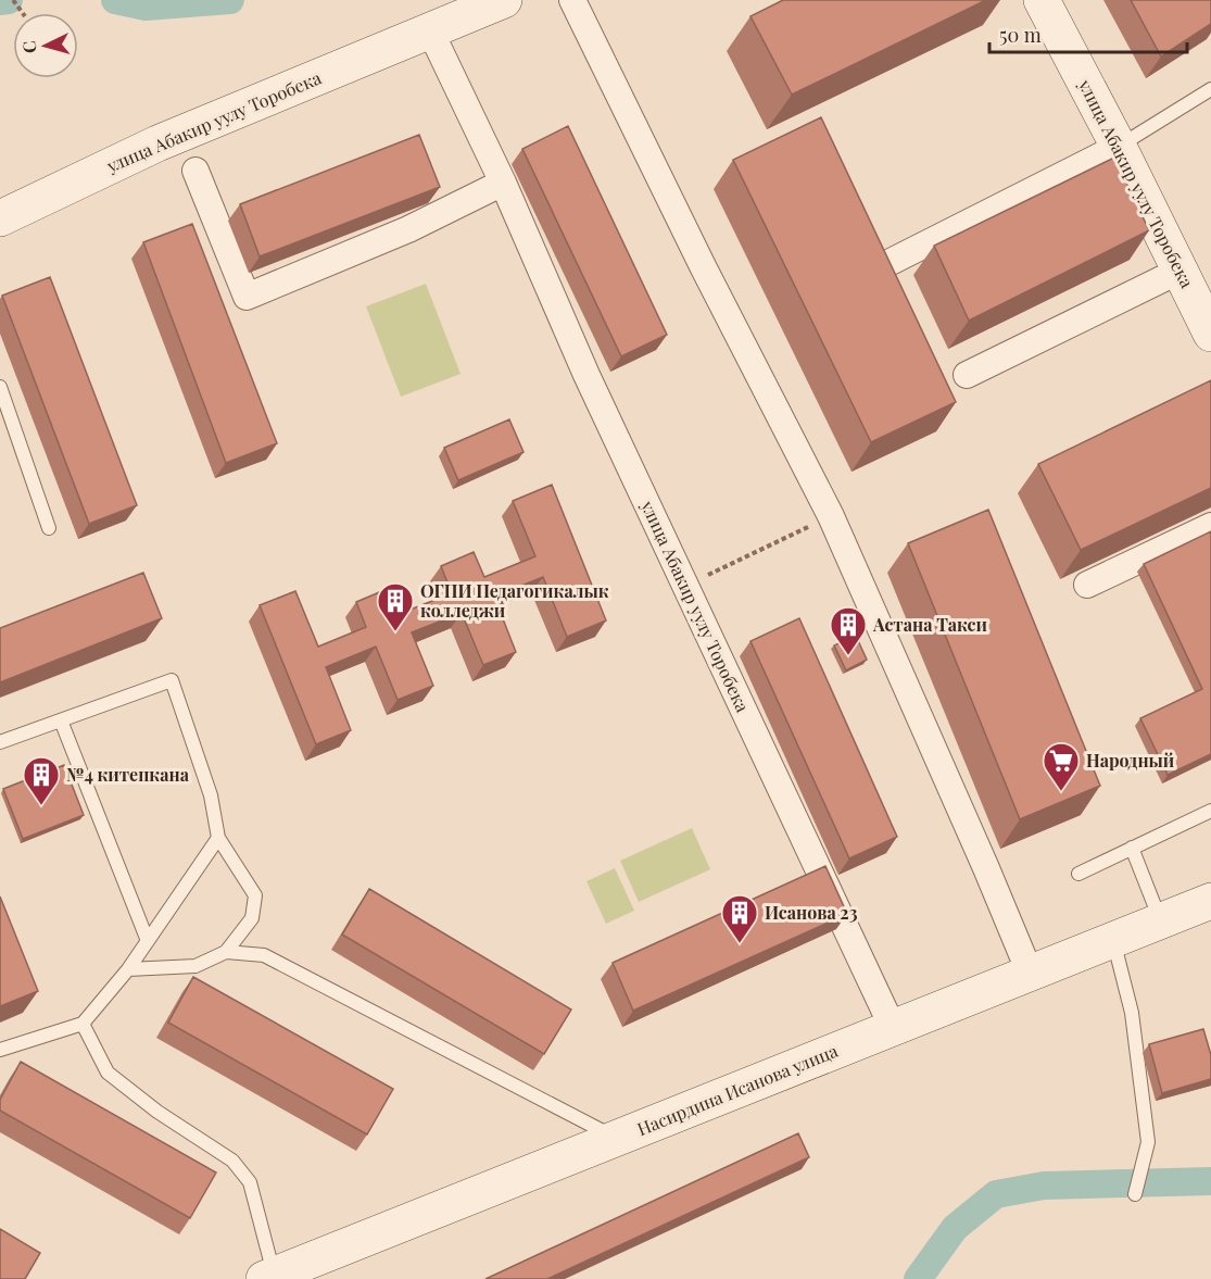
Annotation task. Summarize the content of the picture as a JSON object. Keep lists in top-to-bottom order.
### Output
{
  "streets": {
    "main road": ["улица Абакир уулу Торобека", "Насирдина Исанова улица"]
  },
  "crossings": [
    ["улица Абакир уулу Торобека", "Насирдина Исанова улица"]
  ],
  "places": {
    "building": [
      "ОГПИ Педагогикалык колледжи",
      "Астана Такси",
      "№4 китепкана",
      "Исанова 23"
    ],
    "supermarket": ["Народный"]
  },
  "scale_bar": "50 m",
  "north": "left"
}
